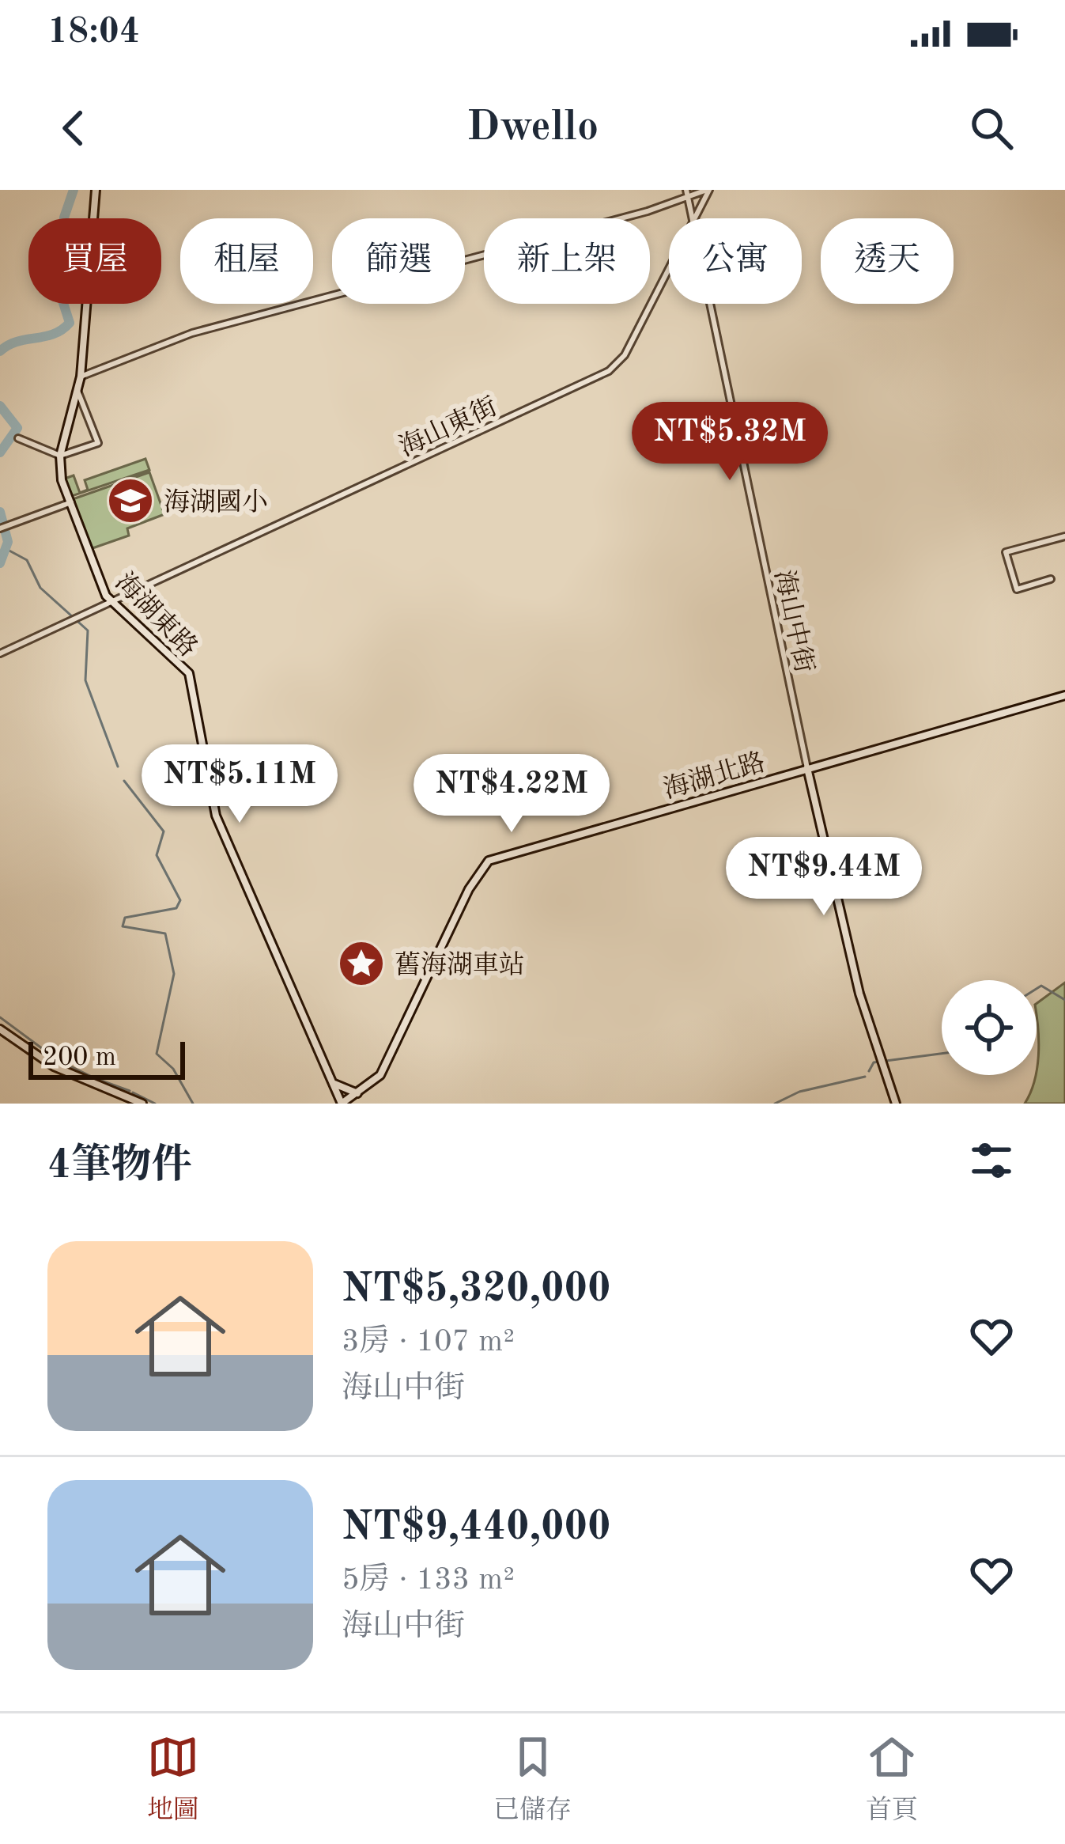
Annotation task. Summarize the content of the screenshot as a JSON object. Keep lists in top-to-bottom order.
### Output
{
  "streets": {
    "street": [
      "海山東街",
      "海湖東路",
      "海山中街",
      "海湖北路"
    ]
  },
  "crossings": [
    ["海山東街", "海湖東路"],
    ["海湖東路", "海湖北路"],
    ["海山中街", "海湖北路"]
  ],
  "places": {
    "school or university": ["海湖國小"],
    "place": ["舊海湖車站"]
  },
  "scale_bar": "200 m",
  "page": {
    "status": "18:04",
    "header": "Dwello",
    "chip": [
      "買屋",
      "租屋",
      "篩選",
      "新上架",
      "公寓",
      "透天"
    ],
    "price": [
      "NT$5.32M",
      "NT$5.11M",
      "NT$4.22M",
      "NT$9.44M"
    ],
    "scale": "200 m",
    "heading": "4筆物件",
    "list": [
      {
        "name": "NT$5,320,000",
        "note": "3房 · 107 m² · 海山中街"
      },
      {
        "name": "NT$9,440,000",
        "note": "5房 · 133 m² · 海山中街"
      }
    ],
    "tabs": ["地圖", "已儲存", "首頁"]
  }
}
